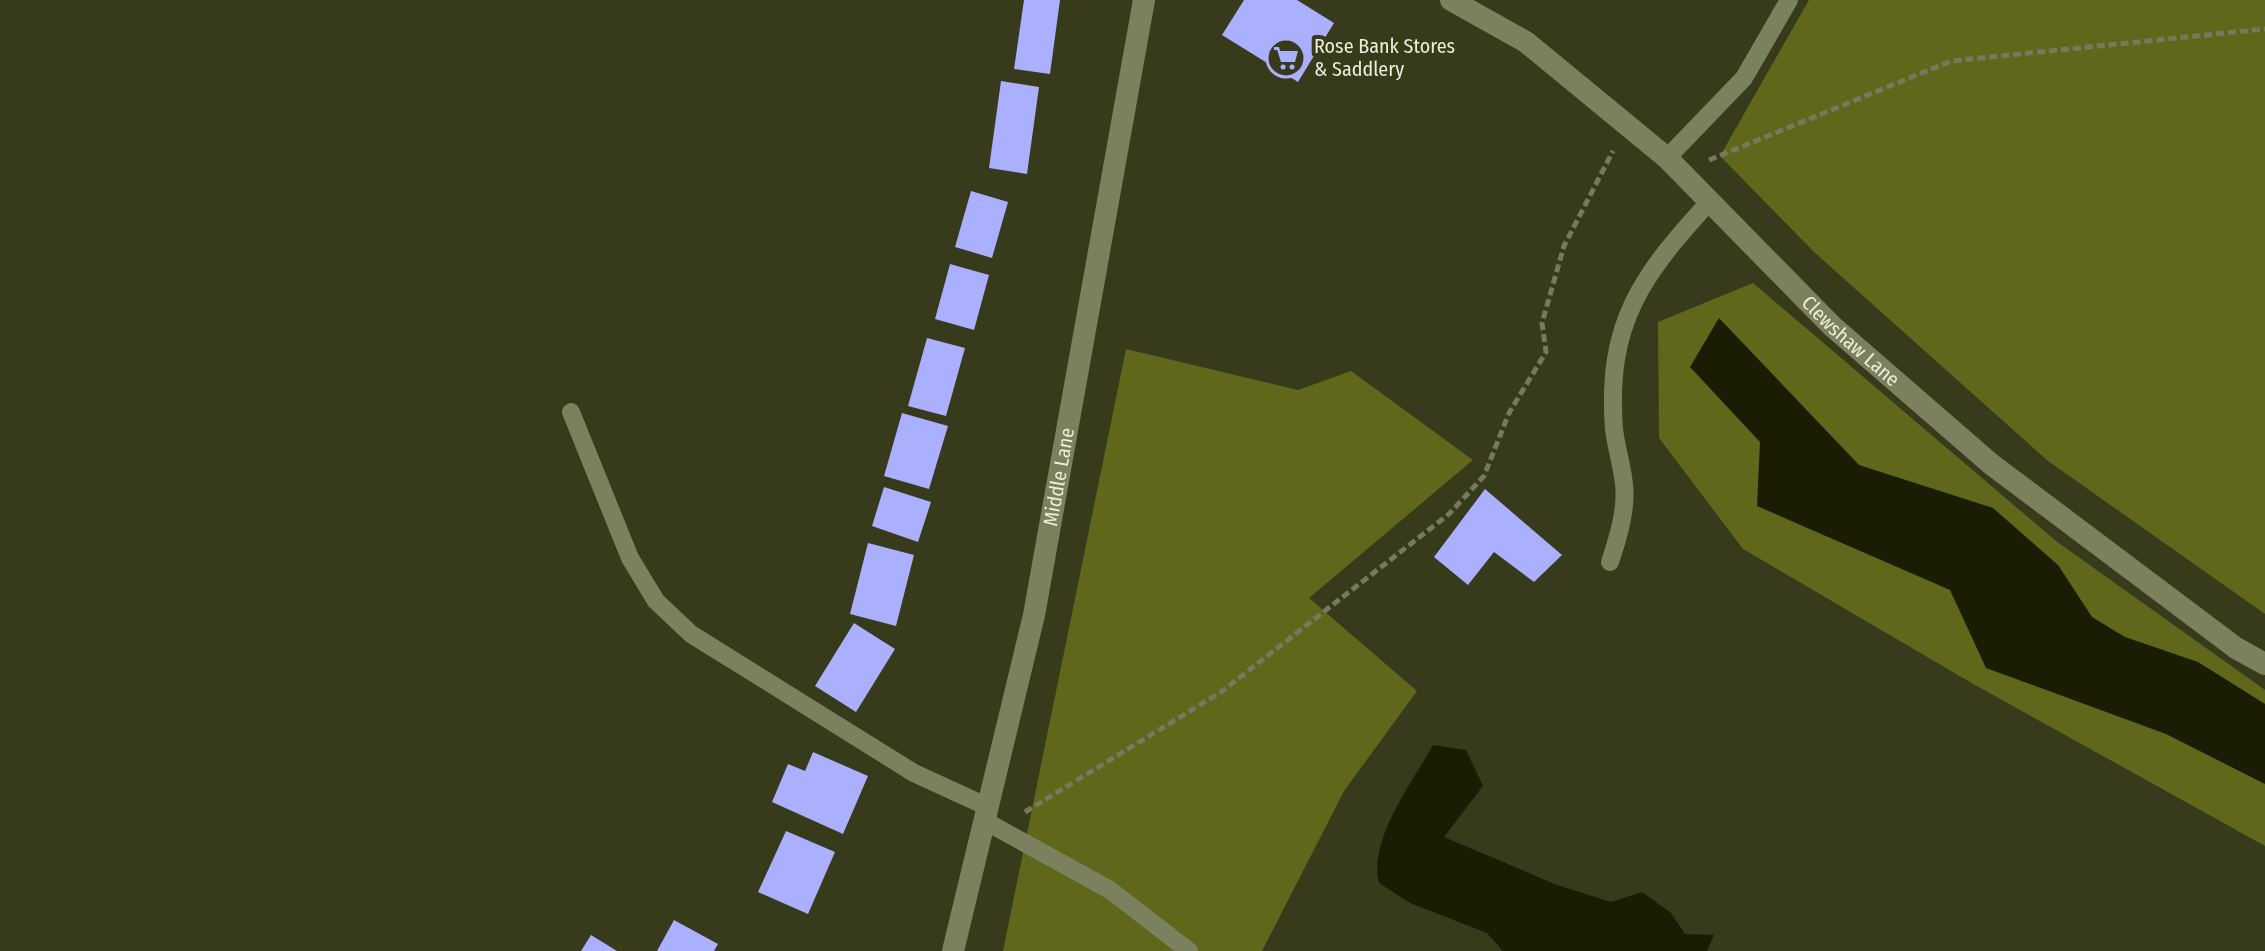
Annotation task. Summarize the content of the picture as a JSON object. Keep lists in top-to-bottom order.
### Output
{
  "streets": {
    "street": ["Clewshaw Lane", "Middle Lane"]
  },
  "places": {
    "supermarket": ["Rose Bank Stores & Saddlery"]
  }
}
